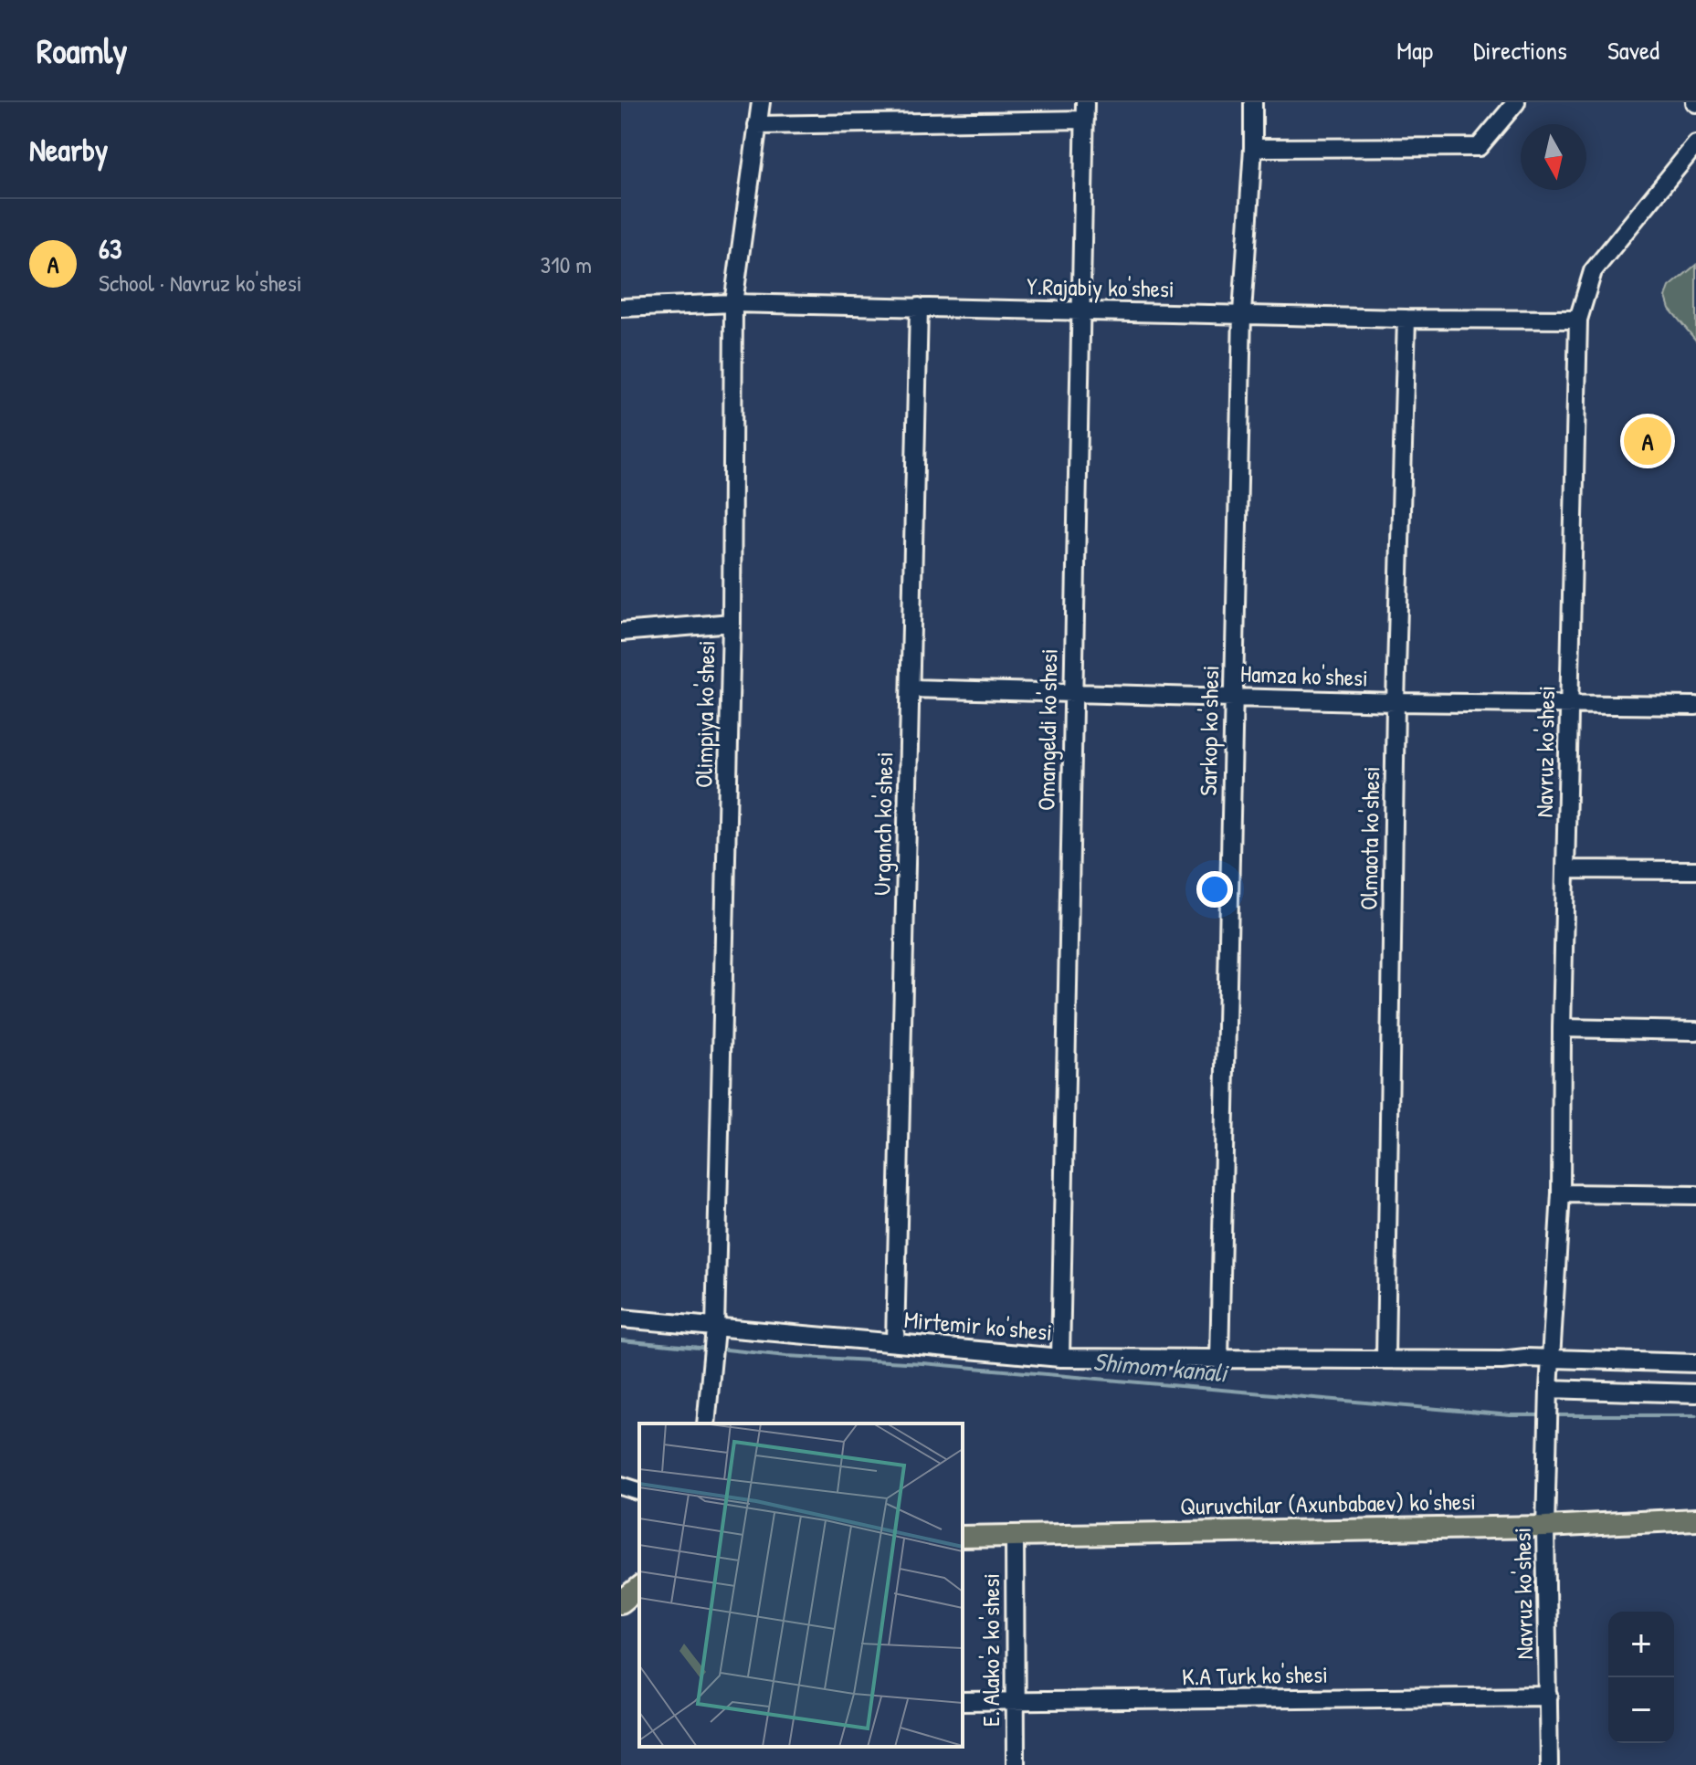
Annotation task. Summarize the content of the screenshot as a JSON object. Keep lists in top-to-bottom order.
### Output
{
  "streets": {
    "main road": ["Quruvchilar (Axunbabaev) ko'shesi"],
    "street": [
      "Y.Rajabiy ko'shesi",
      "Hamza ko'shesi",
      "Olimpiya ko'shesi",
      "Omangeldi ko'shesi",
      "Sarkop ko'shesi",
      "Navruz ko'shesi",
      "Urganch ko'shesi",
      "Olmaota ko'shesi",
      "Mirtemir ko'shesi",
      "E. Alako'z ko'shesi",
      "K.A Turk ko'shesi"
    ]
  },
  "crossings": [
    ["Y.Rajabiy ko'shesi", "Olimpiya ko'shesi"],
    ["Y.Rajabiy ko'shesi", "Omangeldi ko'shesi"],
    ["Y.Rajabiy ko'shesi", "Sarkop ko'shesi"],
    ["Y.Rajabiy ko'shesi", "Navruz ko'shesi"],
    ["Y.Rajabiy ko'shesi", "Urganch ko'shesi"],
    ["Y.Rajabiy ko'shesi", "Olmaota ko'shesi"],
    ["Hamza ko'shesi", "Omangeldi ko'shesi"],
    ["Hamza ko'shesi", "Sarkop ko'shesi"],
    ["Hamza ko'shesi", "Navruz ko'shesi"],
    ["Hamza ko'shesi", "Urganch ko'shesi"],
    ["Hamza ko'shesi", "Olmaota ko'shesi"],
    ["Olimpiya ko'shesi", "Mirtemir ko'shesi"],
    ["Omangeldi ko'shesi", "Mirtemir ko'shesi"],
    ["Sarkop ko'shesi", "Mirtemir ko'shesi"],
    ["Navruz ko'shesi", "Mirtemir ko'shesi"],
    ["Navruz ko'shesi", "Quruvchilar (Axunbabaev) ko'shesi"],
    ["Navruz ko'shesi", "K.A Turk ko'shesi"],
    ["Urganch ko'shesi", "Mirtemir ko'shesi"],
    ["Olmaota ko'shesi", "Mirtemir ko'shesi"],
    ["Quruvchilar (Axunbabaev) ko'shesi", "E. Alako'z ko'shesi"],
    ["E. Alako'z ko'shesi", "K.A Turk ko'shesi"]
  ],
  "water": ["Shimom kanali"],
  "north": "bottom",
  "page": {
    "header": "Roamly",
    "nav": ["Map", "Directions", "Saved"],
    "heading": "Nearby",
    "list": [
      {
        "mark": "A",
        "name": "63",
        "note": "School · Navruz ko'shesi",
        "value": "310 m"
      }
    ],
    "pins": "A",
    "map_buttons": ["+", "−"]
  }
}
